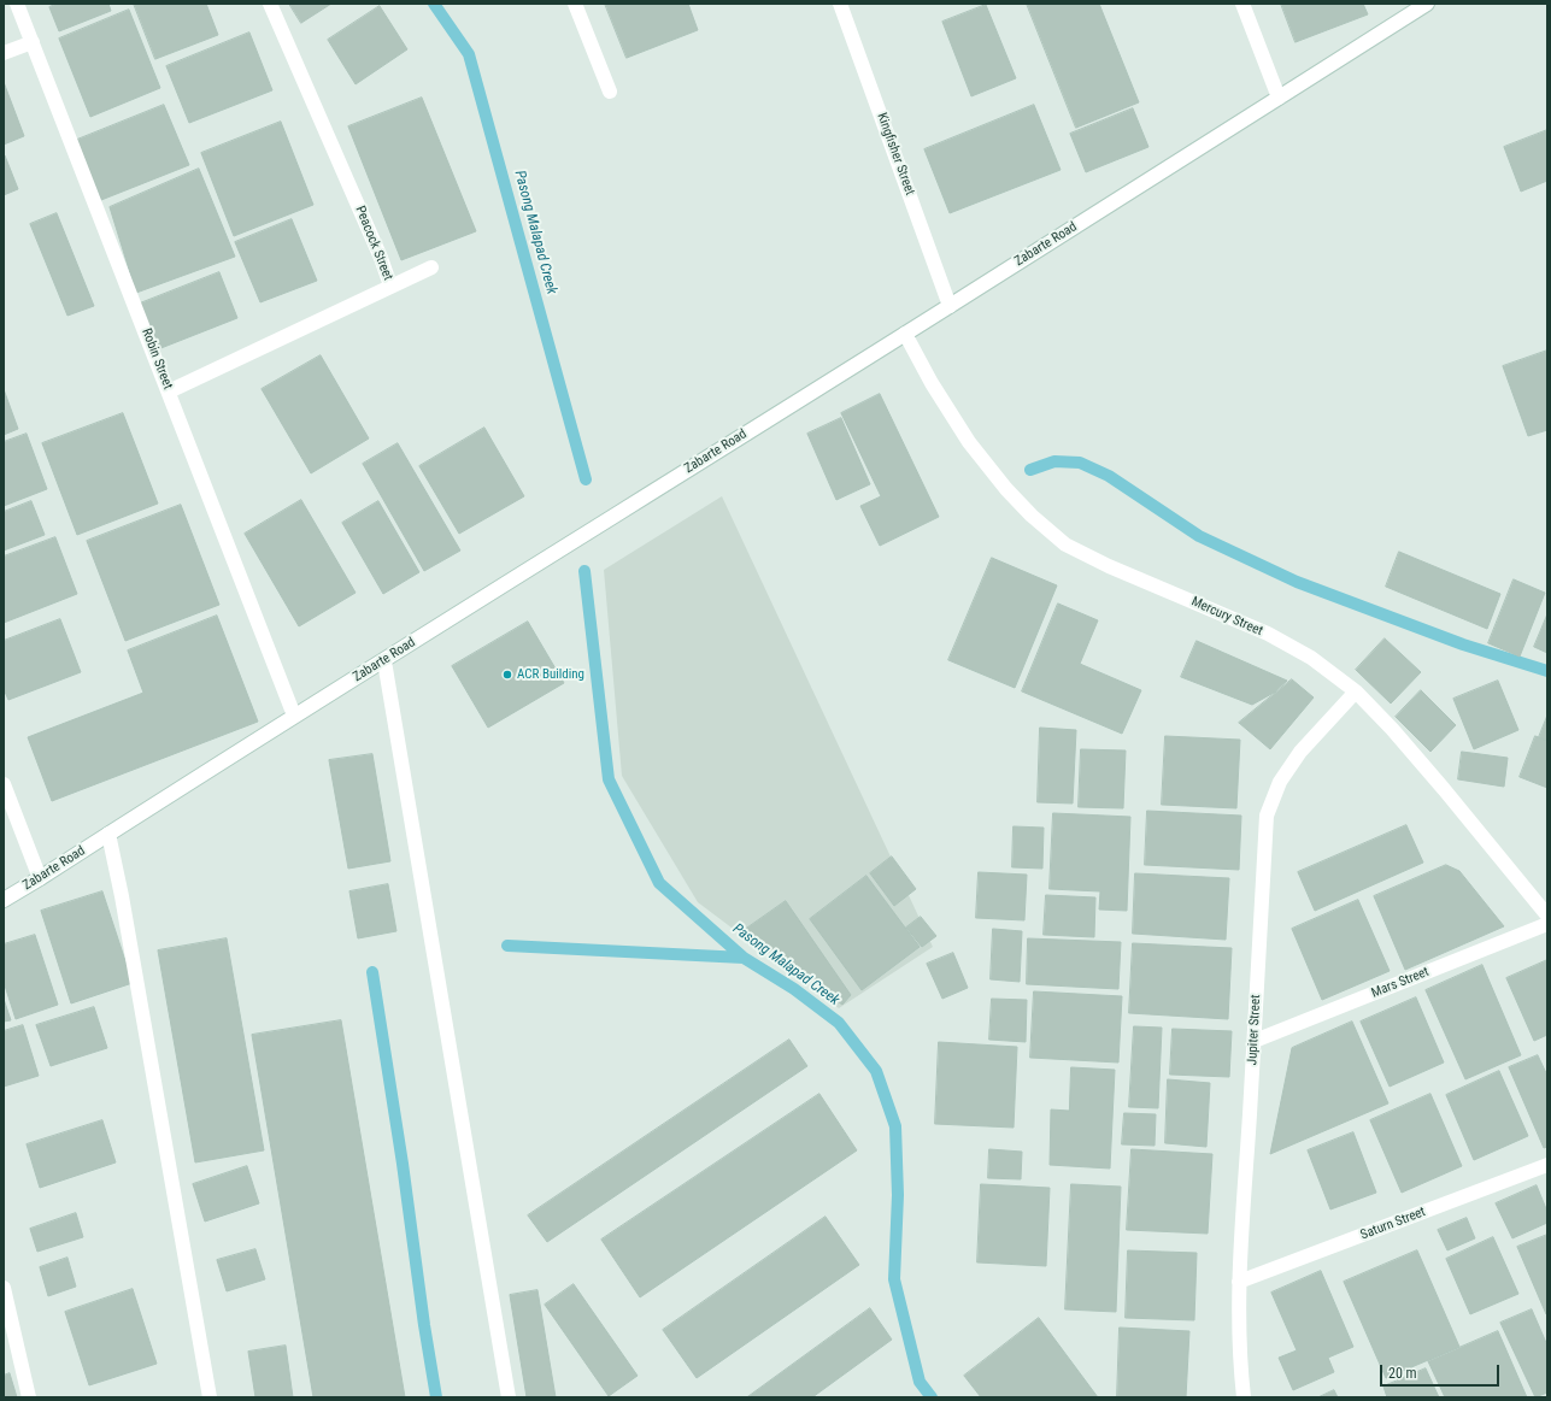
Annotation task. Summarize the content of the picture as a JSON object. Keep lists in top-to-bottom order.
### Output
{
  "streets": {
    "street": [
      "Kingfisher Street",
      "Peacock Street",
      "Zabarte Road",
      "Robin Street",
      "Mercury Street",
      "Mars Street",
      "Jupiter Street",
      "Saturn Street"
    ]
  },
  "crossings": [
    ["Kingfisher Street", "Zabarte Road"],
    ["Peacock Street", "Robin Street"],
    ["Zabarte Road", "Robin Street"],
    ["Zabarte Road", "Mercury Street"],
    ["Mercury Street", "Jupiter Street"],
    ["Mars Street", "Jupiter Street"],
    ["Jupiter Street", "Saturn Street"]
  ],
  "water": ["Pasong Malapad Creek"],
  "places": ["ACR Building"],
  "scale_bar": "20 m"
}
